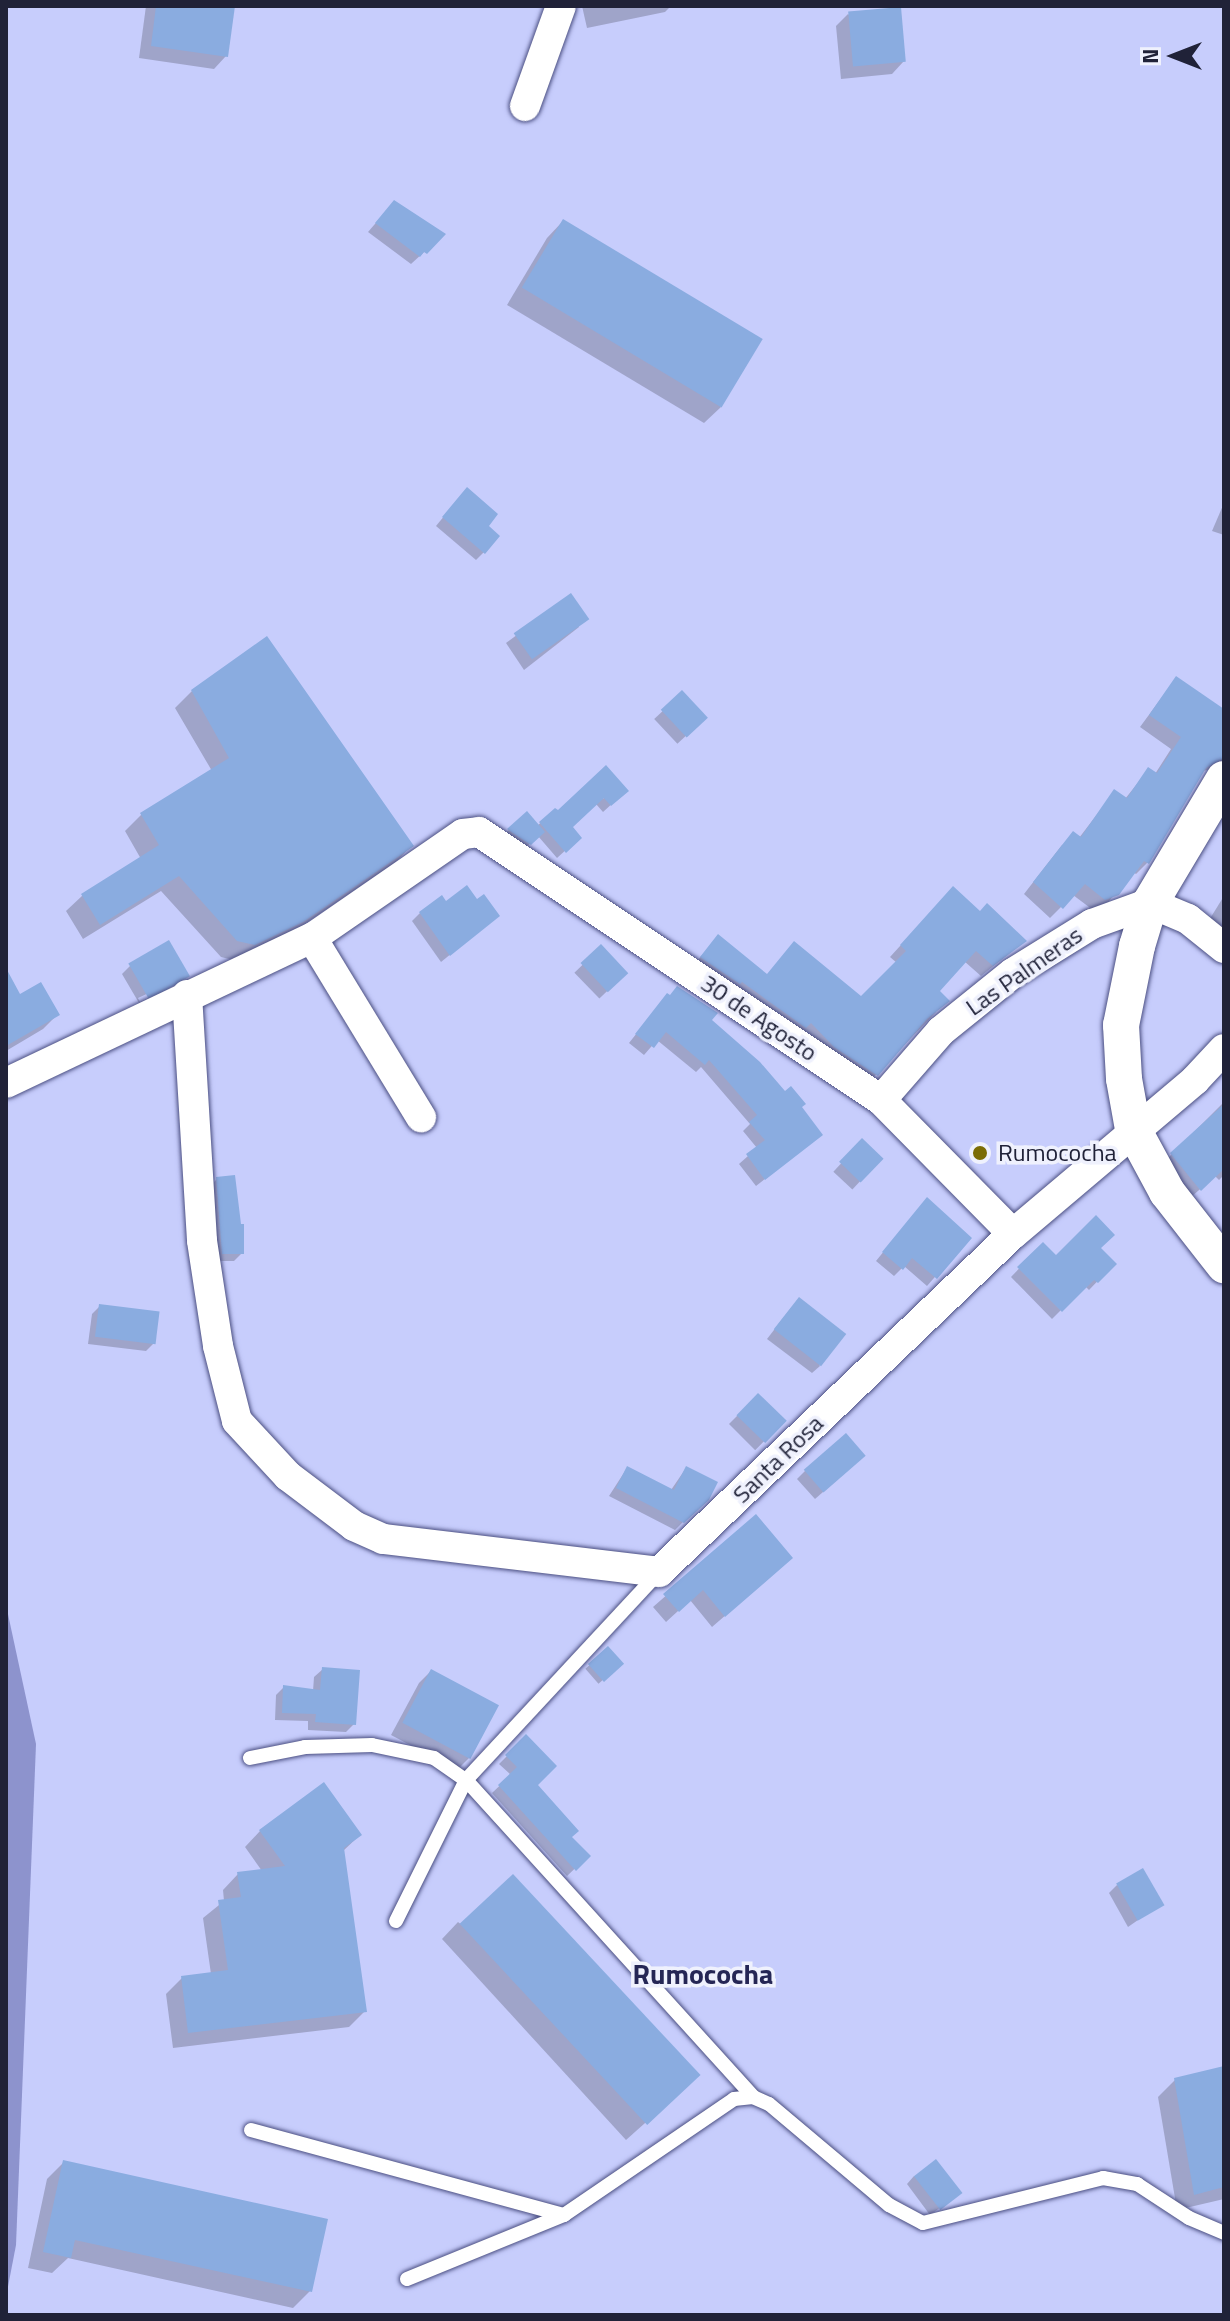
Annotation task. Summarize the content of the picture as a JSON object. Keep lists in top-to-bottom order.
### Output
{
  "streets": {
    "street": ["Las Palmeras", "30 de Agosto", "Santa Rosa"]
  },
  "crossings": [
    ["Las Palmeras", "30 de Agosto"],
    ["30 de Agosto", "Santa Rosa"]
  ],
  "districts": ["Rumococha"],
  "places": ["Rumococha"],
  "north": "left"
}
